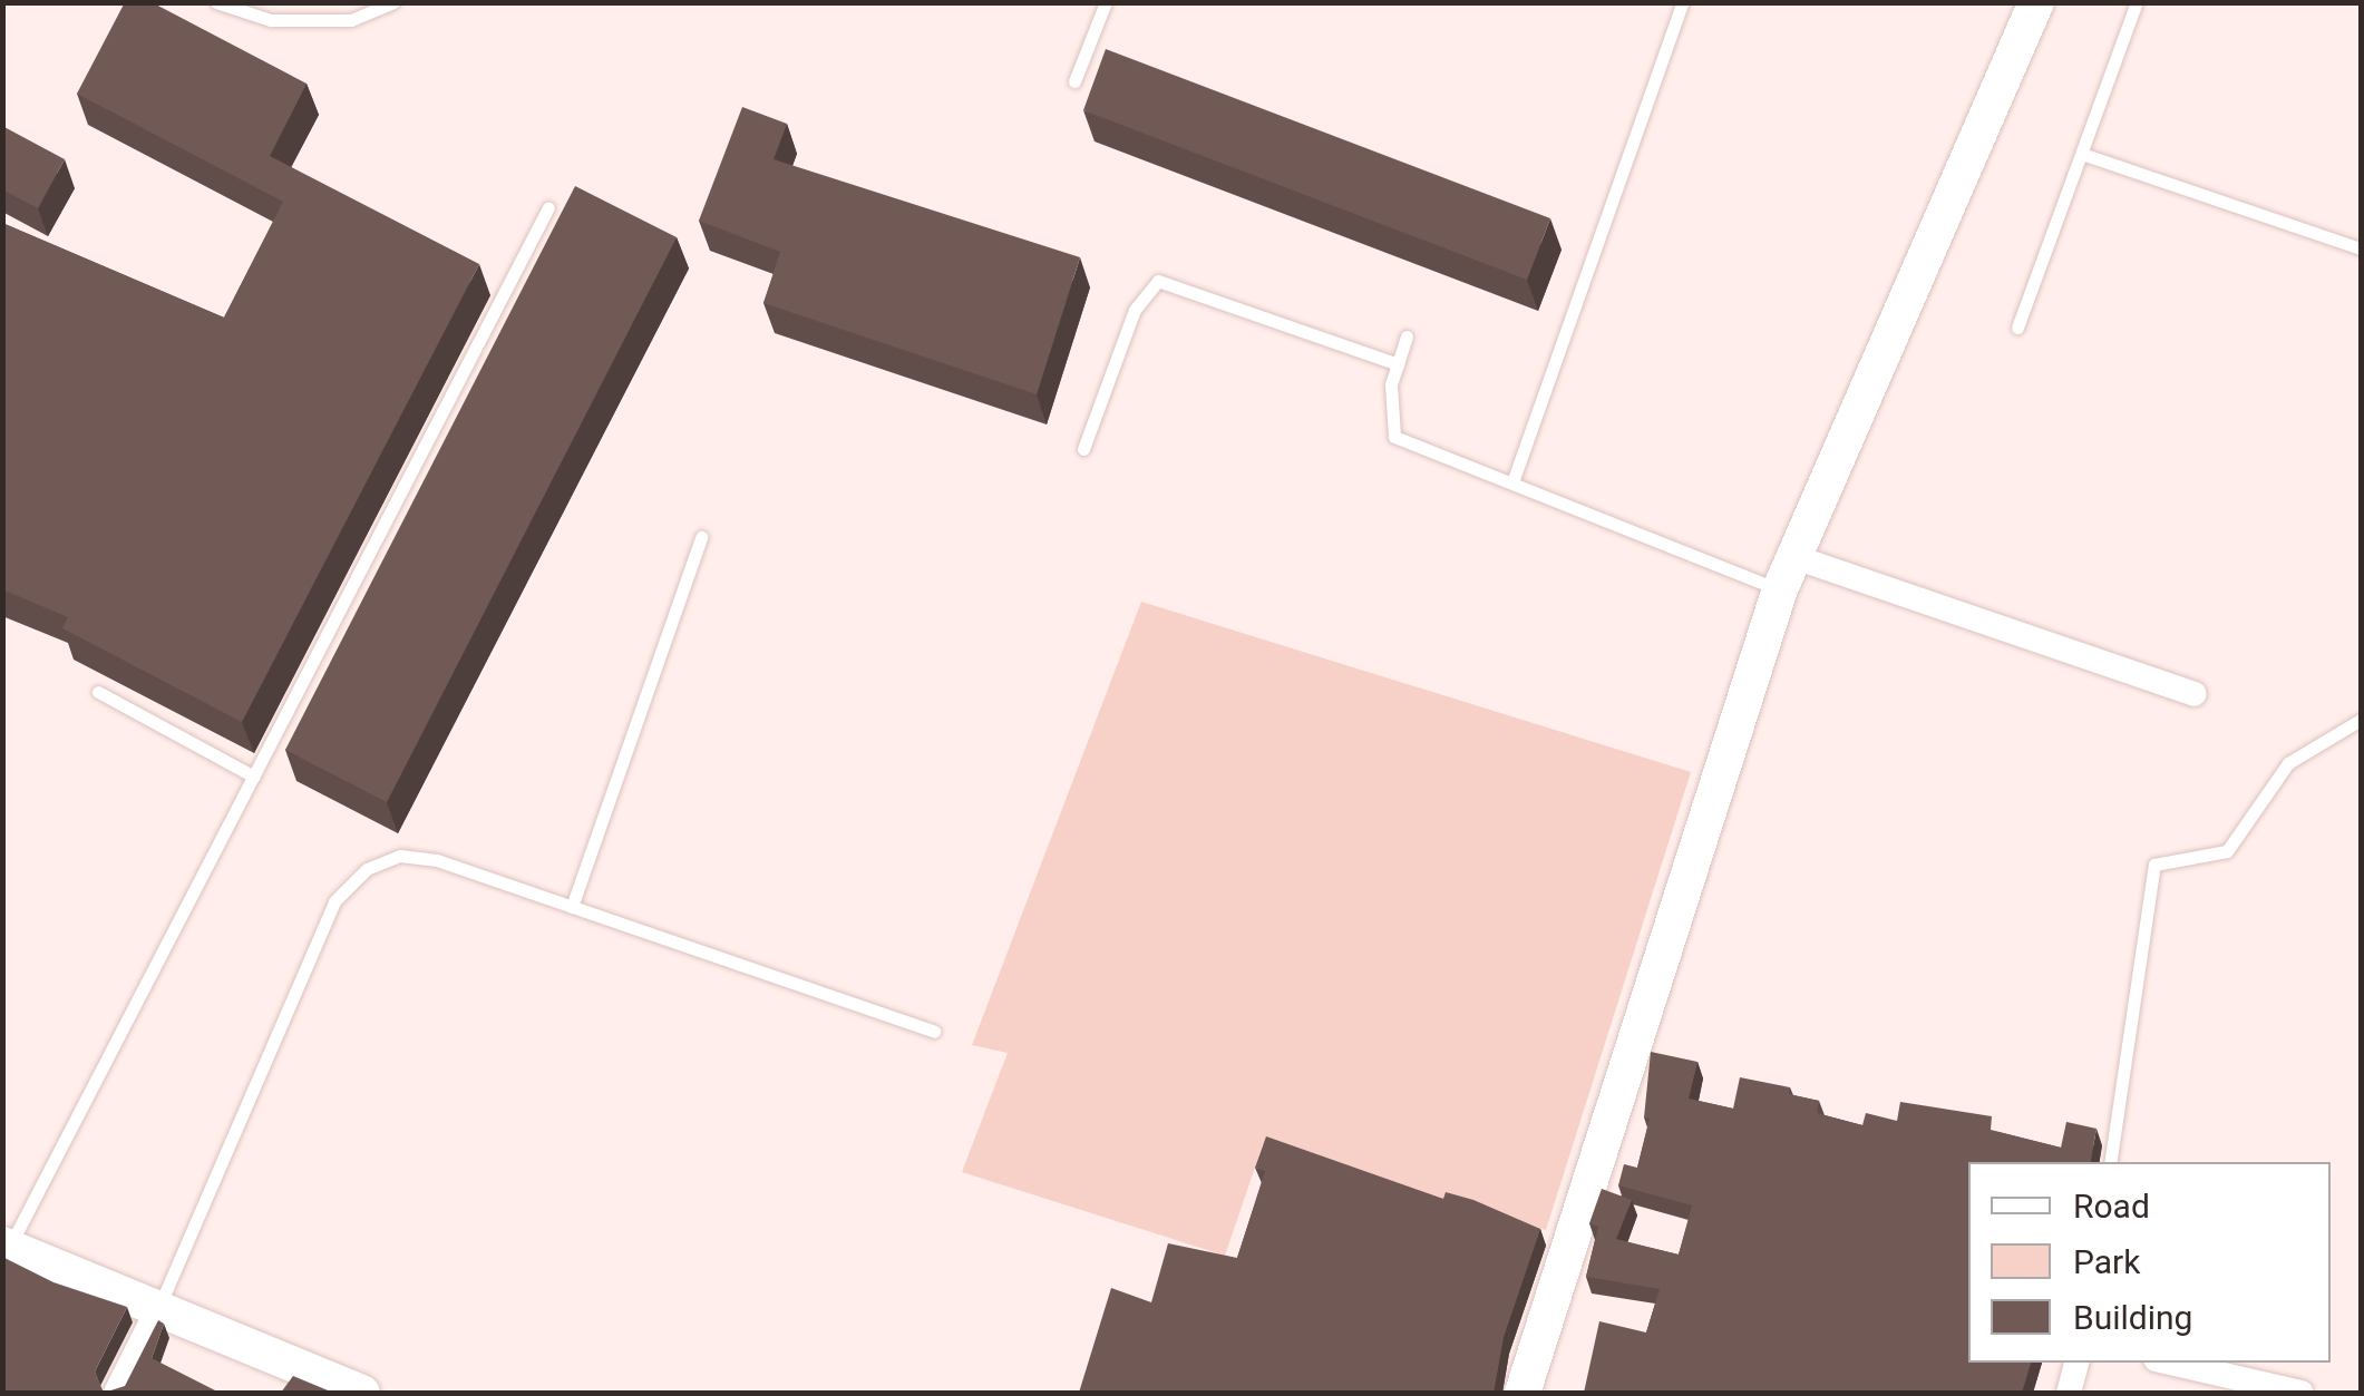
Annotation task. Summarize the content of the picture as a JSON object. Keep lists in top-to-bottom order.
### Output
{
  "legend": ["Road", "Park", "Building"]
}
